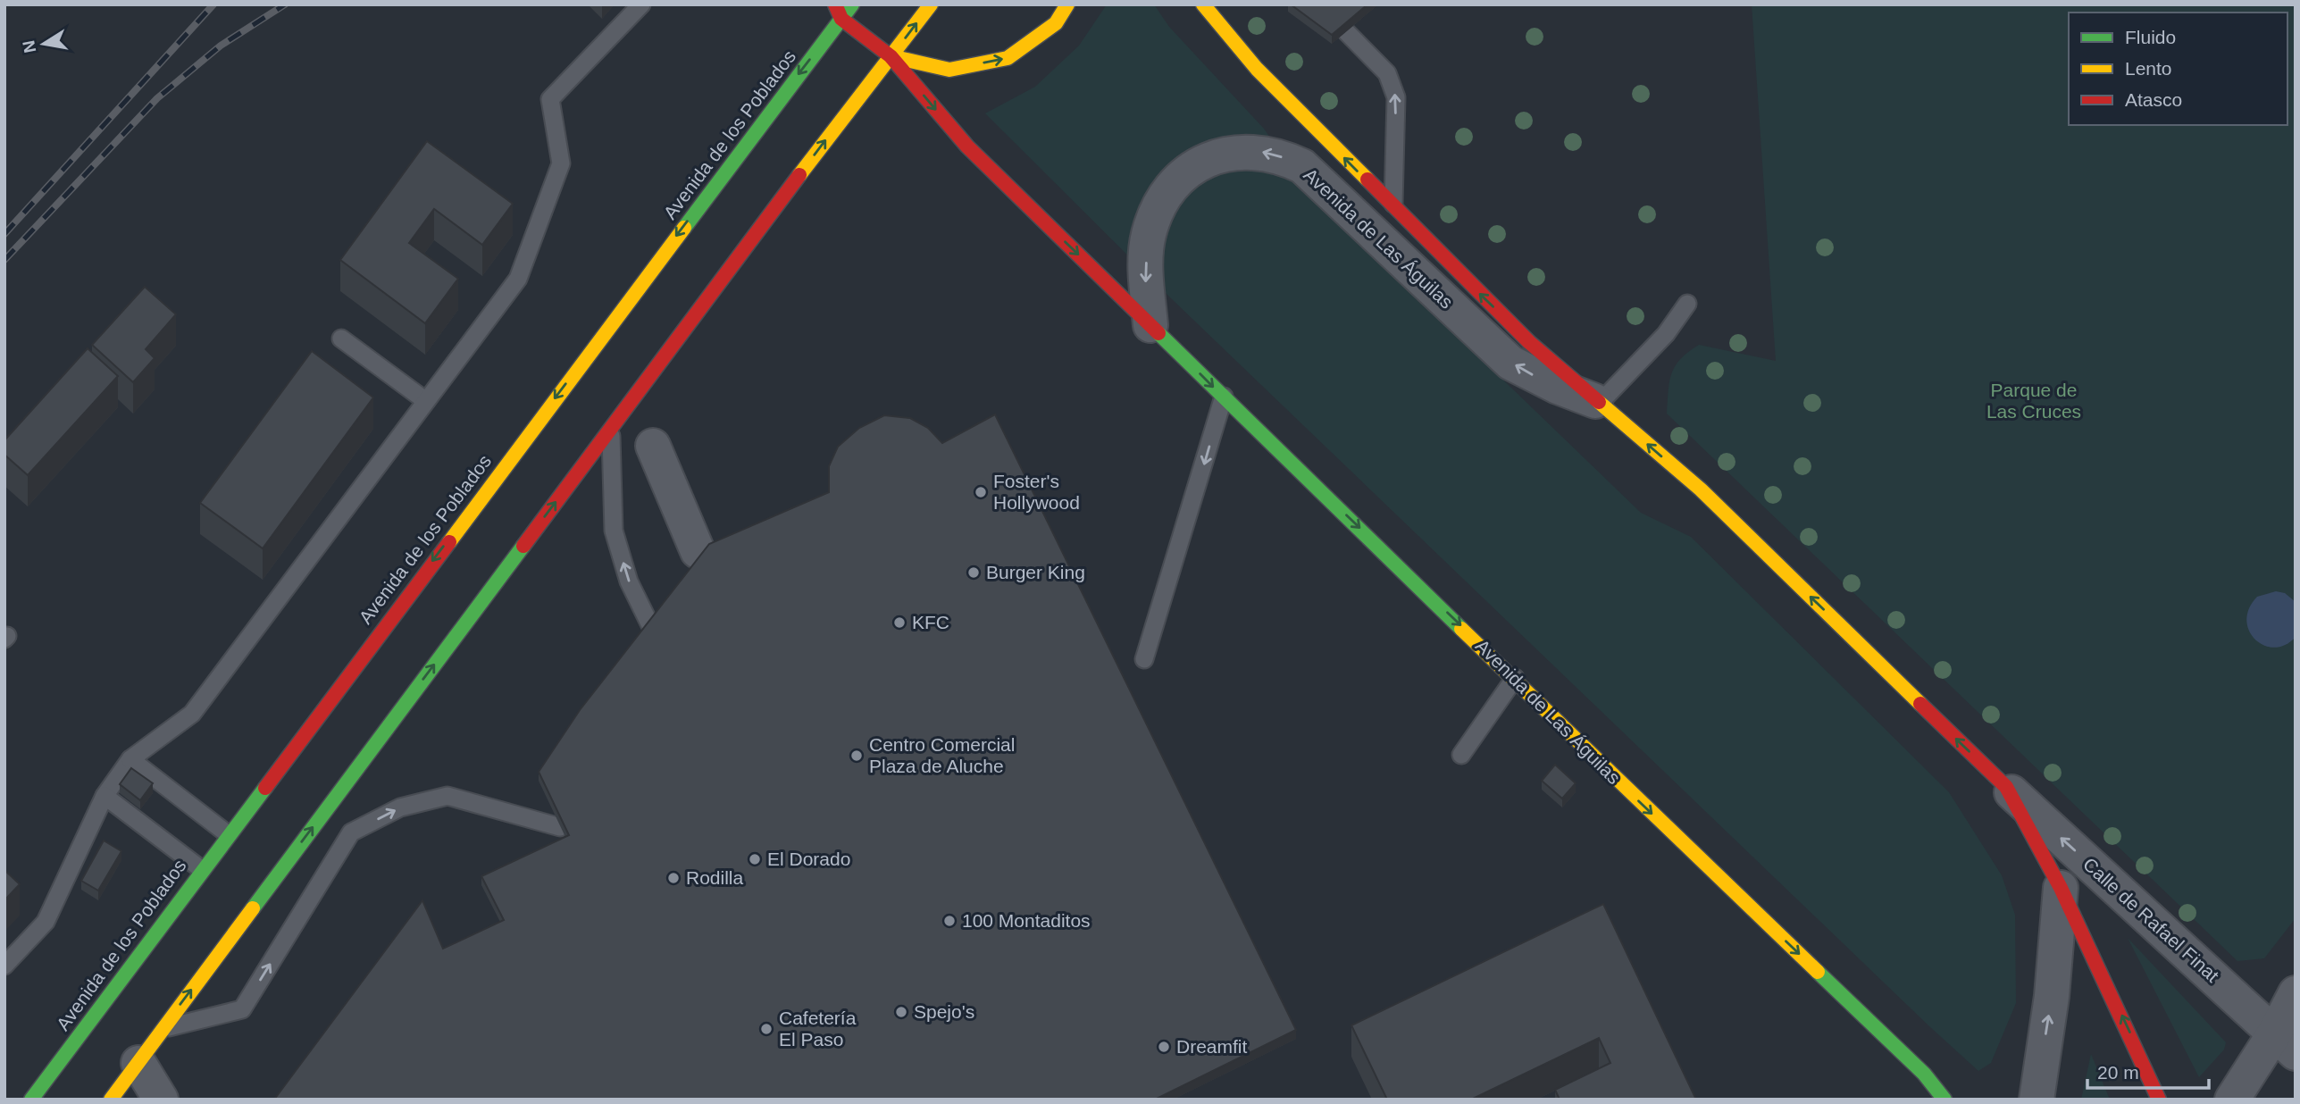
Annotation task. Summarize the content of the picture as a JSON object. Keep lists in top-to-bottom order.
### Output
{
  "streets": {
    "street": ["Avenida de los Poblados", "Avenida de Las Águilas", "Calle de Rafael Finat"]
  },
  "crossings": [
    ["Avenida de los Poblados", "Avenida de Las Águilas"],
    ["Avenida de Las Águilas", "Calle de Rafael Finat"]
  ],
  "one_way": ["Calle de Rafael Finat"],
  "parks": ["Parque de Las Cruces"],
  "places": [
    "Foster's Hollywood",
    "Burger King",
    "KFC",
    "Centro Comercial Plaza de Aluche",
    "El Dorado",
    "Rodilla",
    "100 Montaditos",
    "Spejo's",
    "Cafetería El Paso",
    "Dreamfit"
  ],
  "legend": ["Fluido", "Lento", "Atasco"],
  "scale_bar": "20 m",
  "north": "left"
}
